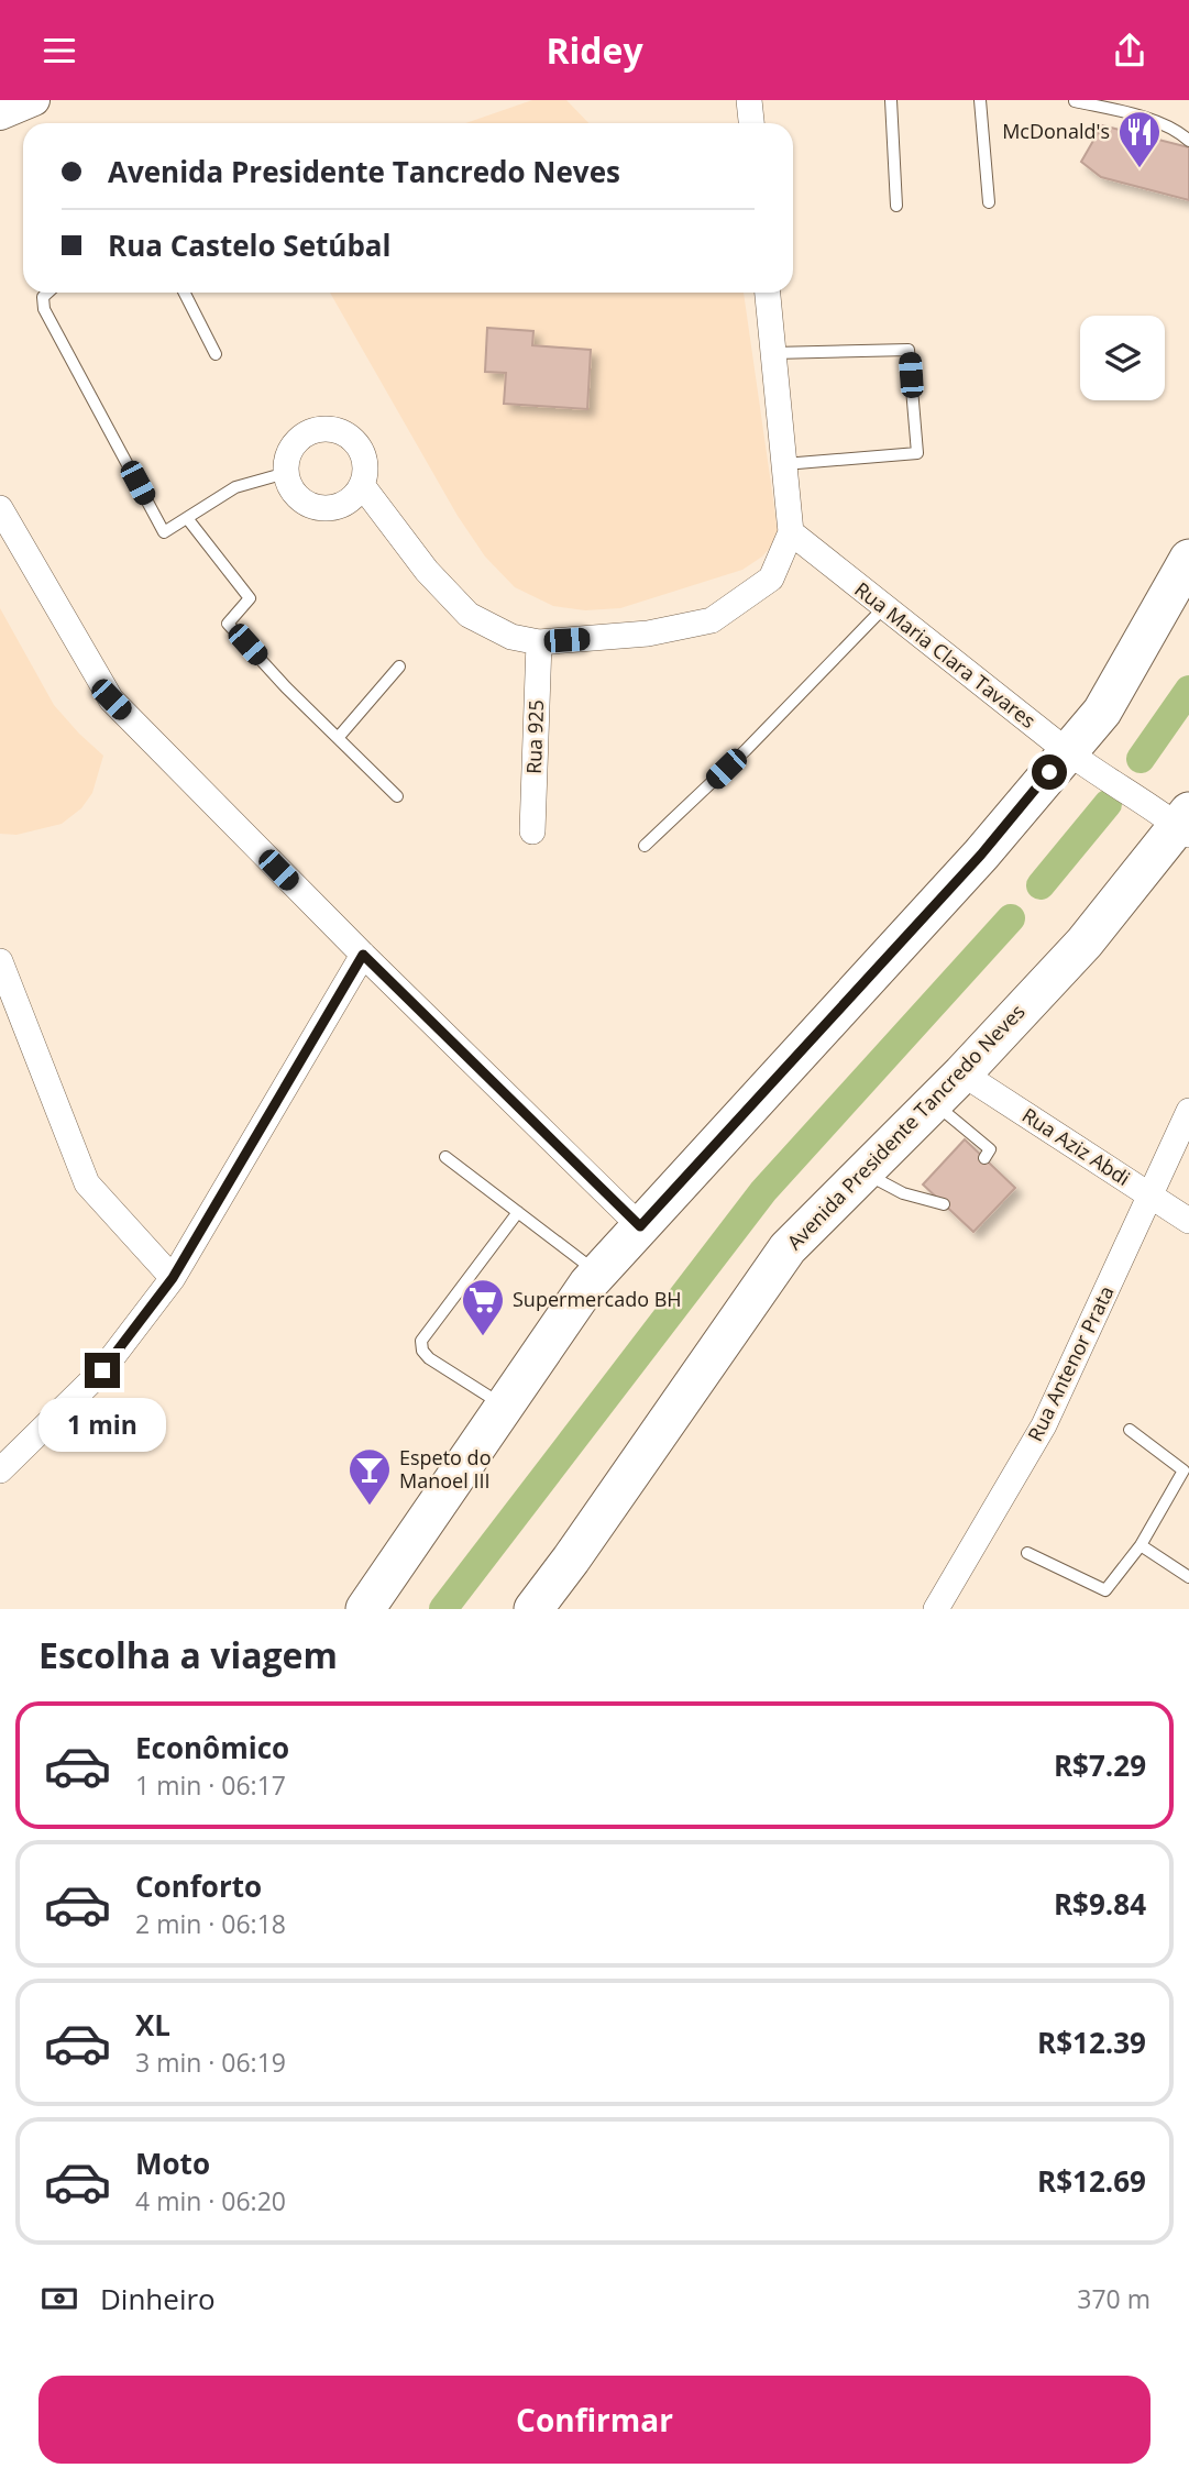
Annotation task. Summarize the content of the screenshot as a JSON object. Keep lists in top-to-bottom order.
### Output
{
  "streets": {
    "main road": ["Avenida Presidente Tancredo Neves"],
    "street": [
      "Rua Maria Clara Tavares",
      "Rua 925",
      "Rua Aziz Abdi",
      "Rua Antenor Prata"
    ]
  },
  "crossings": [
    ["Rua Maria Clara Tavares", "Avenida Presidente Tancredo Neves"],
    ["Avenida Presidente Tancredo Neves", "Rua Aziz Abdi"],
    ["Rua Aziz Abdi", "Rua Antenor Prata"]
  ],
  "places": {
    "restaurant": ["McDonald's"],
    "supermarket": ["Supermercado BH"],
    "bar": ["Espeto do Manoel III"]
  },
  "page": {
    "header": "Ridey",
    "banner": ["Avenida Presidente Tancredo Neves", "Rua Castelo Setúbal"],
    "bubble": "1 min",
    "heading": "Escolha a viagem",
    "list": [
      {
        "name": "Econômico",
        "note": "1 min · 06:17",
        "value": "R$7.29"
      },
      {
        "name": "Conforto",
        "note": "2 min · 06:18",
        "value": "R$9.84"
      },
      {
        "name": "XL",
        "note": "3 min · 06:19",
        "value": "R$12.39"
      },
      {
        "name": "Moto",
        "note": "4 min · 06:20",
        "value": "R$12.69"
      }
    ],
    "pay": ["Dinheiro", "370 m"],
    "buttons": "Confirmar"
  }
}
